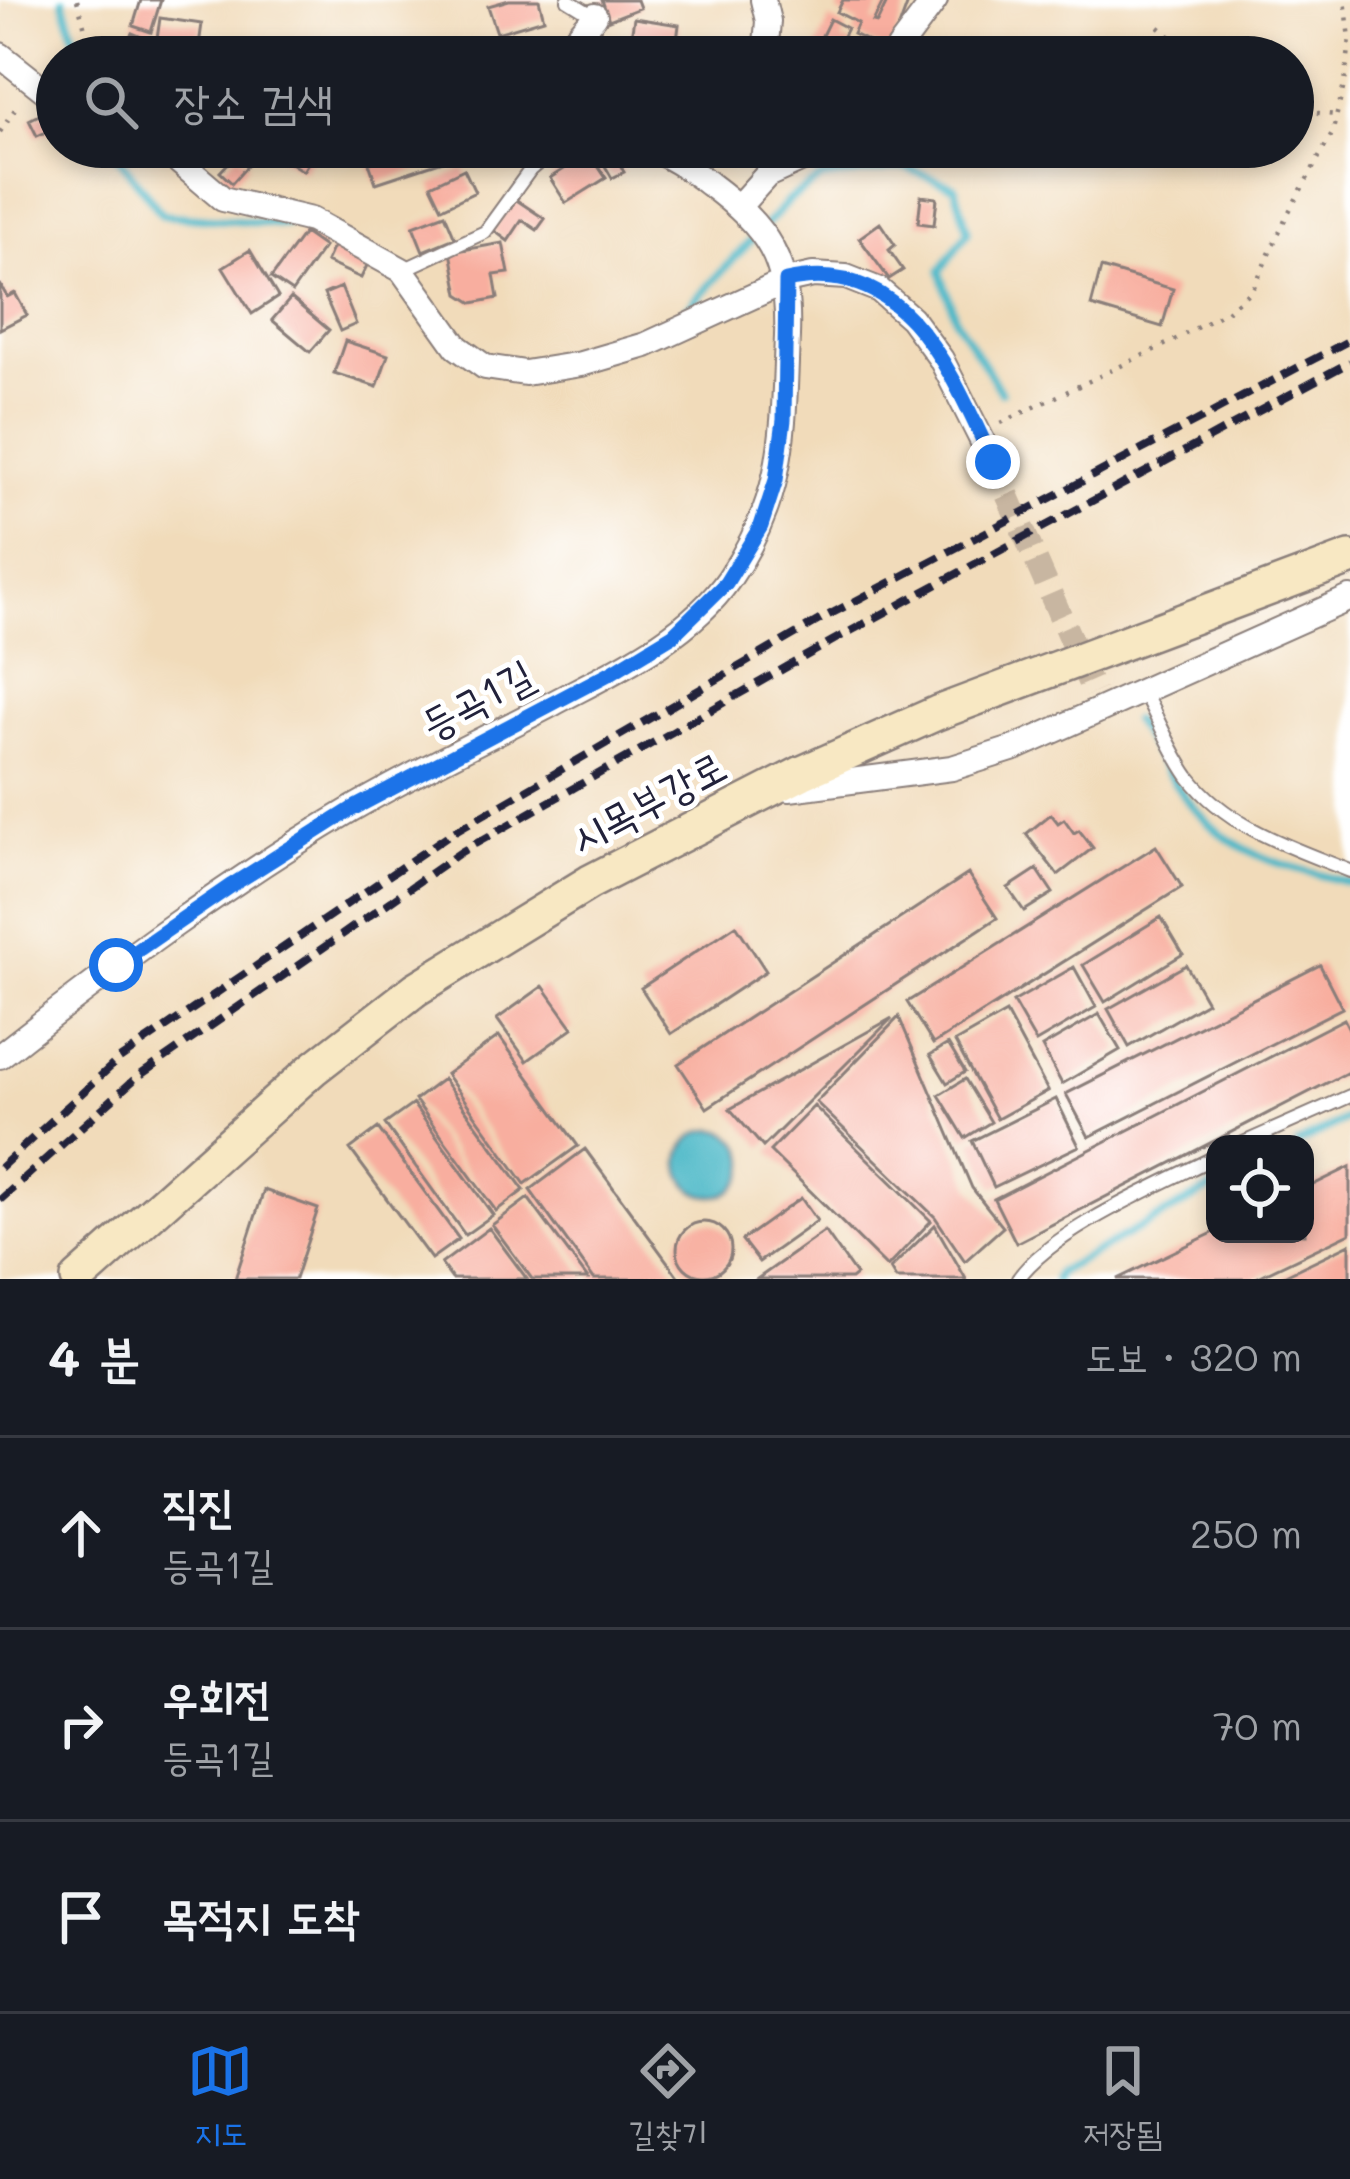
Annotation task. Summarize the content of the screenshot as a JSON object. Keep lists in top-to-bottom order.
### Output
{
  "streets": {
    "main road": ["시목부강로"],
    "street": ["등곡1길"]
  },
  "page": {
    "search": "장소 검색",
    "heading": ["4 분", "도보 · 320 m"],
    "list": [
      ["직진", "등곡1길", "250 m"],
      ["우회전", "등곡1길", "70 m"],
      "목적지 도착"
    ],
    "nav": ["지도", "길찾기", "저장됨"]
  }
}
